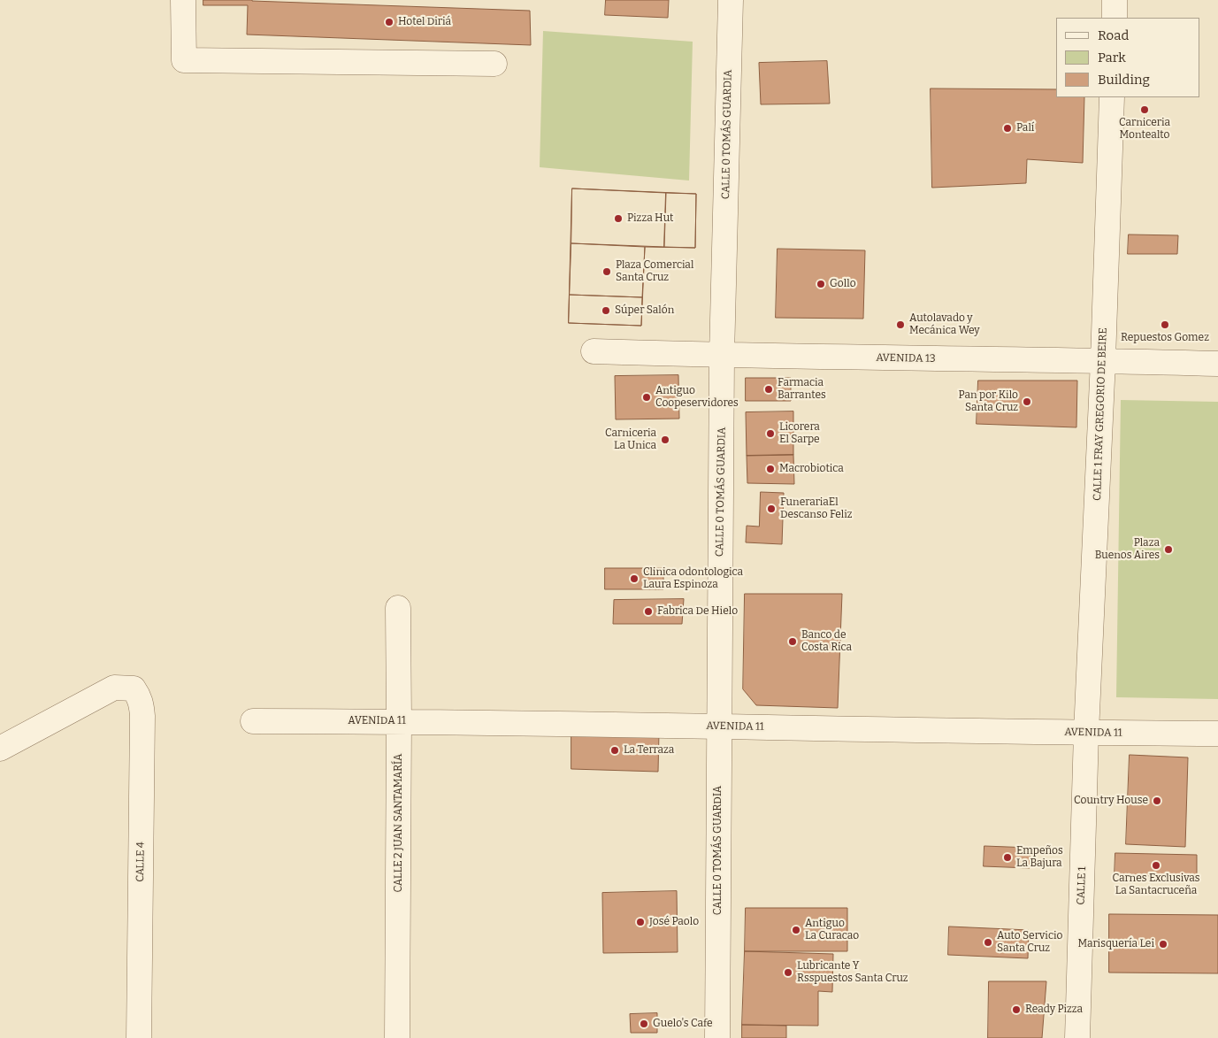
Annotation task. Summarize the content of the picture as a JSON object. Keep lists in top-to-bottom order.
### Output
{
  "streets": {
    "street": [
      "CALLE 0 TOMÁS GUARDIA",
      "AVENIDA 13",
      "CALLE 1 FRAY GREGORIO DE BEIRE",
      "AVENIDA 11",
      "CALLE 2 JUAN SANTAMARÍA",
      "CALLE 4",
      "CALLE 1"
    ]
  },
  "crossings": [
    ["CALLE 0 TOMÁS GUARDIA", "AVENIDA 13"],
    ["CALLE 0 TOMÁS GUARDIA", "AVENIDA 11"],
    ["AVENIDA 13", "CALLE 1 FRAY GREGORIO DE BEIRE"],
    ["CALLE 1 FRAY GREGORIO DE BEIRE", "AVENIDA 11"],
    ["CALLE 1 FRAY GREGORIO DE BEIRE", "CALLE 1"],
    ["AVENIDA 11", "CALLE 2 JUAN SANTAMARÍA"],
    ["AVENIDA 11", "CALLE 1"]
  ],
  "places": [
    "Hotel Diriá",
    "Carniceria Montealto",
    "Palí",
    "Pizza Hut",
    "Plaza Comercial Santa Cruz",
    "Gollo",
    "Súper Salón",
    "Autolavado y Mecánica Wey",
    "Repuestos Gomez",
    "Farmacia Barrantes",
    "Antiguo Coopeservidores",
    "Pan por Kilo Santa Cruz",
    "Licorera El Sarpe",
    "Carniceria La Unica",
    "Macrobiotica",
    "FunerariaEl Descanso Feliz",
    "Plaza Buenos Aires",
    "Clinica odontologica Laura Espinoza",
    "Fabrica De Hielo",
    "Banco de Costa Rica",
    "La Terraza",
    "Country House",
    "Empeños La Bajura",
    "Carnes Exclusivas La Santacruceña",
    "José Paolo",
    "Antiguo La Curacao",
    "Auto Servicio Santa Cruz",
    "Marisquería Lei",
    "Lubricante Y Rsspuestos Santa Cruz",
    "Ready Pizza",
    "Guelo's Cafe"
  ],
  "legend": ["Road", "Park", "Building"]
}
